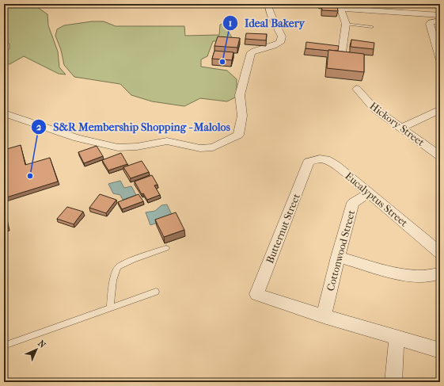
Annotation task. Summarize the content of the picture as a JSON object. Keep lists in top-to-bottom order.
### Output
{
  "streets": {
    "street": [
      "Hickory Street",
      "Eucalyptus Street",
      "Butternut Street",
      "Cottonwood Street"
    ]
  },
  "crossings": [
    ["Eucalyptus Street", "Butternut Street"],
    ["Eucalyptus Street", "Cottonwood Street"],
    ["Butternut Street", "Cottonwood Street"]
  ],
  "places": ["Ideal Bakery", "S&R Membership Shopping - Malolos"],
  "north": "top right"
}
